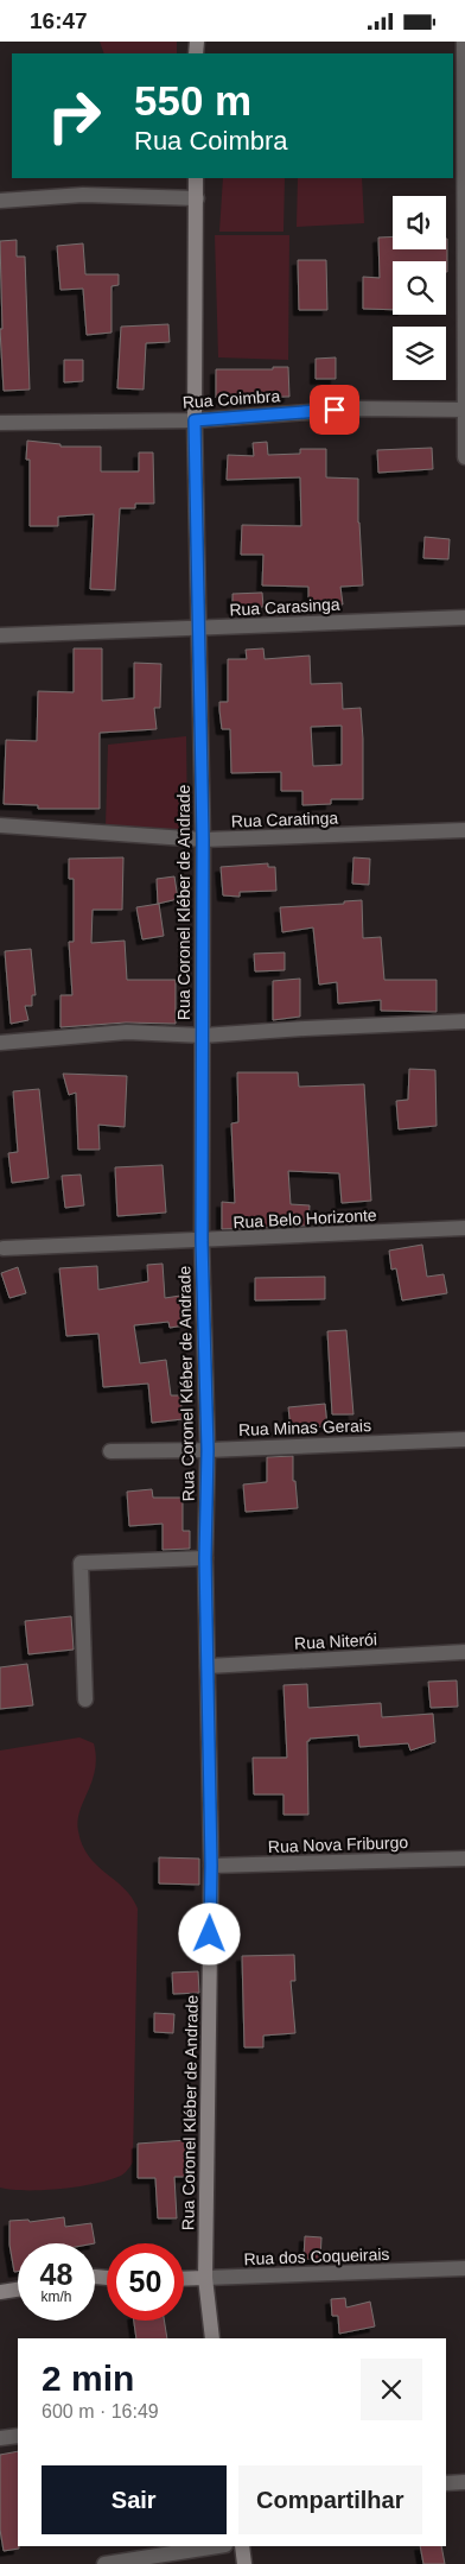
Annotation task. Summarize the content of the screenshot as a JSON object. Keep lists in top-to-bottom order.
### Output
{
  "streets": {
    "main road": ["Rua Coronel Kléber de Andrade", "Rua dos Coqueirais"],
    "street": [
      "Rua Coimbra",
      "Rua Carasinga",
      "Rua Caratinga",
      "Rua Belo Horizonte",
      "Rua Minas Gerais",
      "Rua Niterói",
      "Rua Nova Friburgo"
    ]
  },
  "crossings": [
    ["Rua Coimbra", "Rua Coronel Kléber de Andrade"],
    ["Rua Carasinga", "Rua Coronel Kléber de Andrade"],
    ["Rua Caratinga", "Rua Coronel Kléber de Andrade"],
    ["Rua Coronel Kléber de Andrade", "Rua Belo Horizonte"],
    ["Rua Coronel Kléber de Andrade", "Rua Minas Gerais"],
    ["Rua Coronel Kléber de Andrade", "Rua Niterói"],
    ["Rua Coronel Kléber de Andrade", "Rua Nova Friburgo"],
    ["Rua Coronel Kléber de Andrade", "Rua dos Coqueirais"]
  ],
  "page": {
    "status": "16:47",
    "turn": ["550 m", "Rua Coimbra"],
    "speed": "48 km/h",
    "limit": "50",
    "heading": ["2 min", "600 m · 16:49"],
    "buttons": ["Sair", "Compartilhar"]
  }
}
